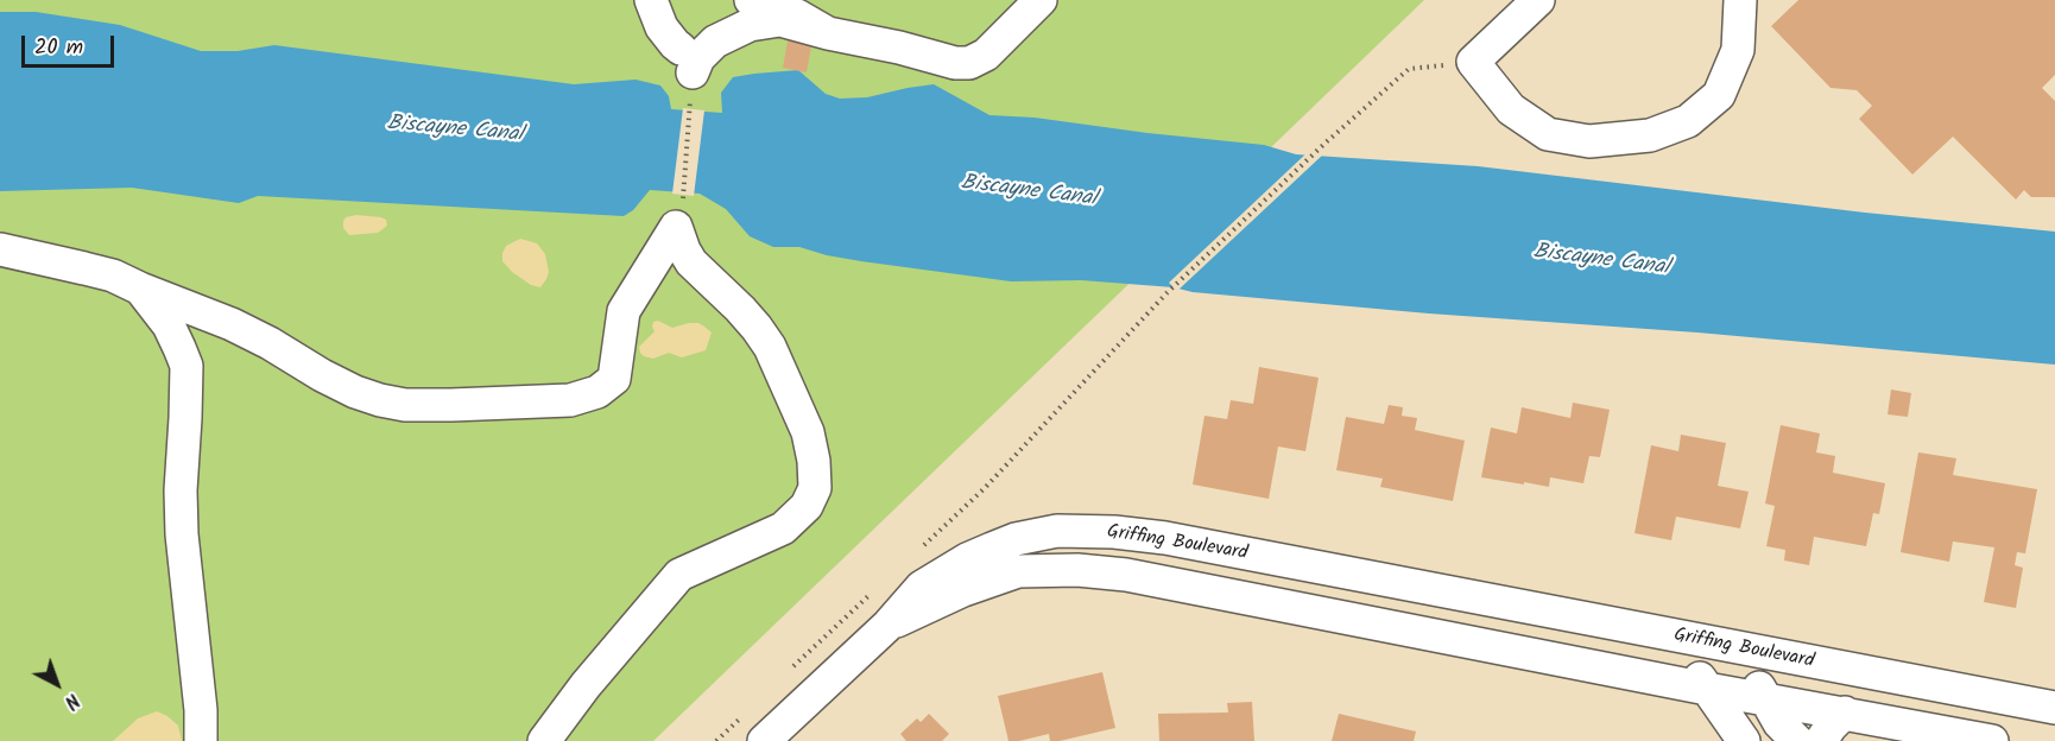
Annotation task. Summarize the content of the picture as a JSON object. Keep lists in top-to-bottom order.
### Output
{
  "streets": {
    "street": ["Griffing Boulevard"]
  },
  "water": ["Biscayne Canal"],
  "scale_bar": "20 m",
  "north": "bottom right"
}
